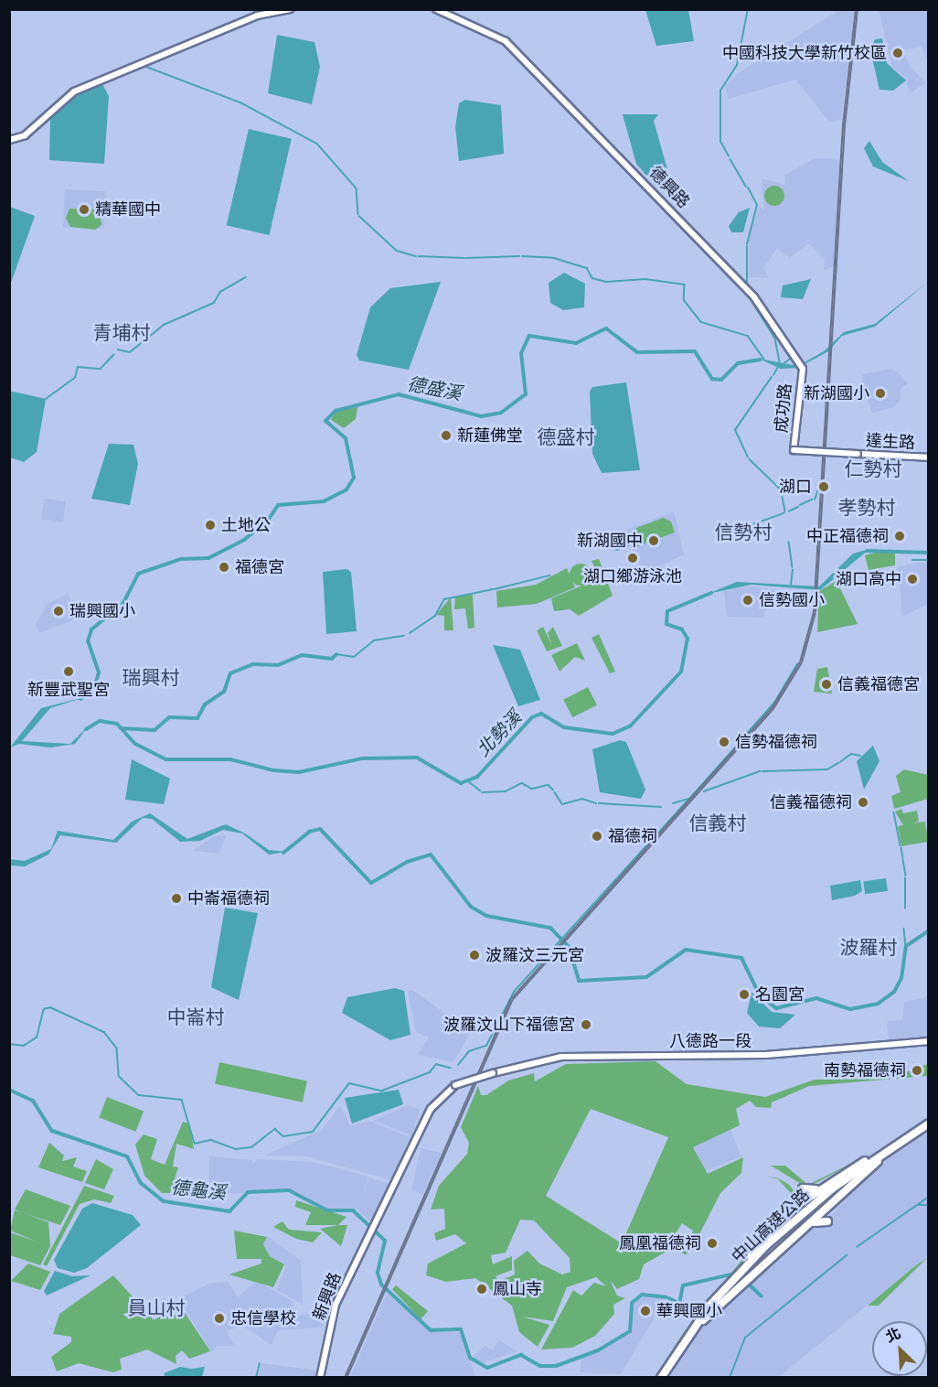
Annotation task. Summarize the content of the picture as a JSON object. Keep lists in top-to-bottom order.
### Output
{
  "streets": {
    "highway": ["中山高速公路"],
    "main road": [
      "德興路",
      "成功路",
      "達生路",
      "八德路一段",
      "新興路"
    ]
  },
  "crossings": [
    ["德興路", "成功路"],
    ["成功路", "達生路"],
    ["八德路一段", "新興路"]
  ],
  "districts": [
    "青埔村",
    "德盛村",
    "仁勢村",
    "孝勢村",
    "信勢村",
    "瑞興村",
    "信義村",
    "波羅村",
    "中崙村",
    "員山村"
  ],
  "water": ["德盛溪", "北勢溪", "德龜溪"],
  "places": [
    "中國科技大學新竹校區",
    "精華國中",
    "新湖國小",
    "新蓮佛堂",
    "湖口",
    "土地公",
    "中正福德祠",
    "新湖國中",
    "湖口鄉游泳池",
    "福德宮",
    "湖口高中",
    "信勢國小",
    "瑞興國小",
    "新豐武聖宮",
    "信義福德宮",
    "信勢福德祠",
    "信義福德祠",
    "福德祠",
    "中崙福德祠",
    "波羅汶三元宮",
    "名園宮",
    "波羅汶山下福德宮",
    "南勢福德祠",
    "鳳凰福德祠",
    "鳳山寺",
    "華興國小",
    "忠信學校"
  ],
  "north": "top left"
}
